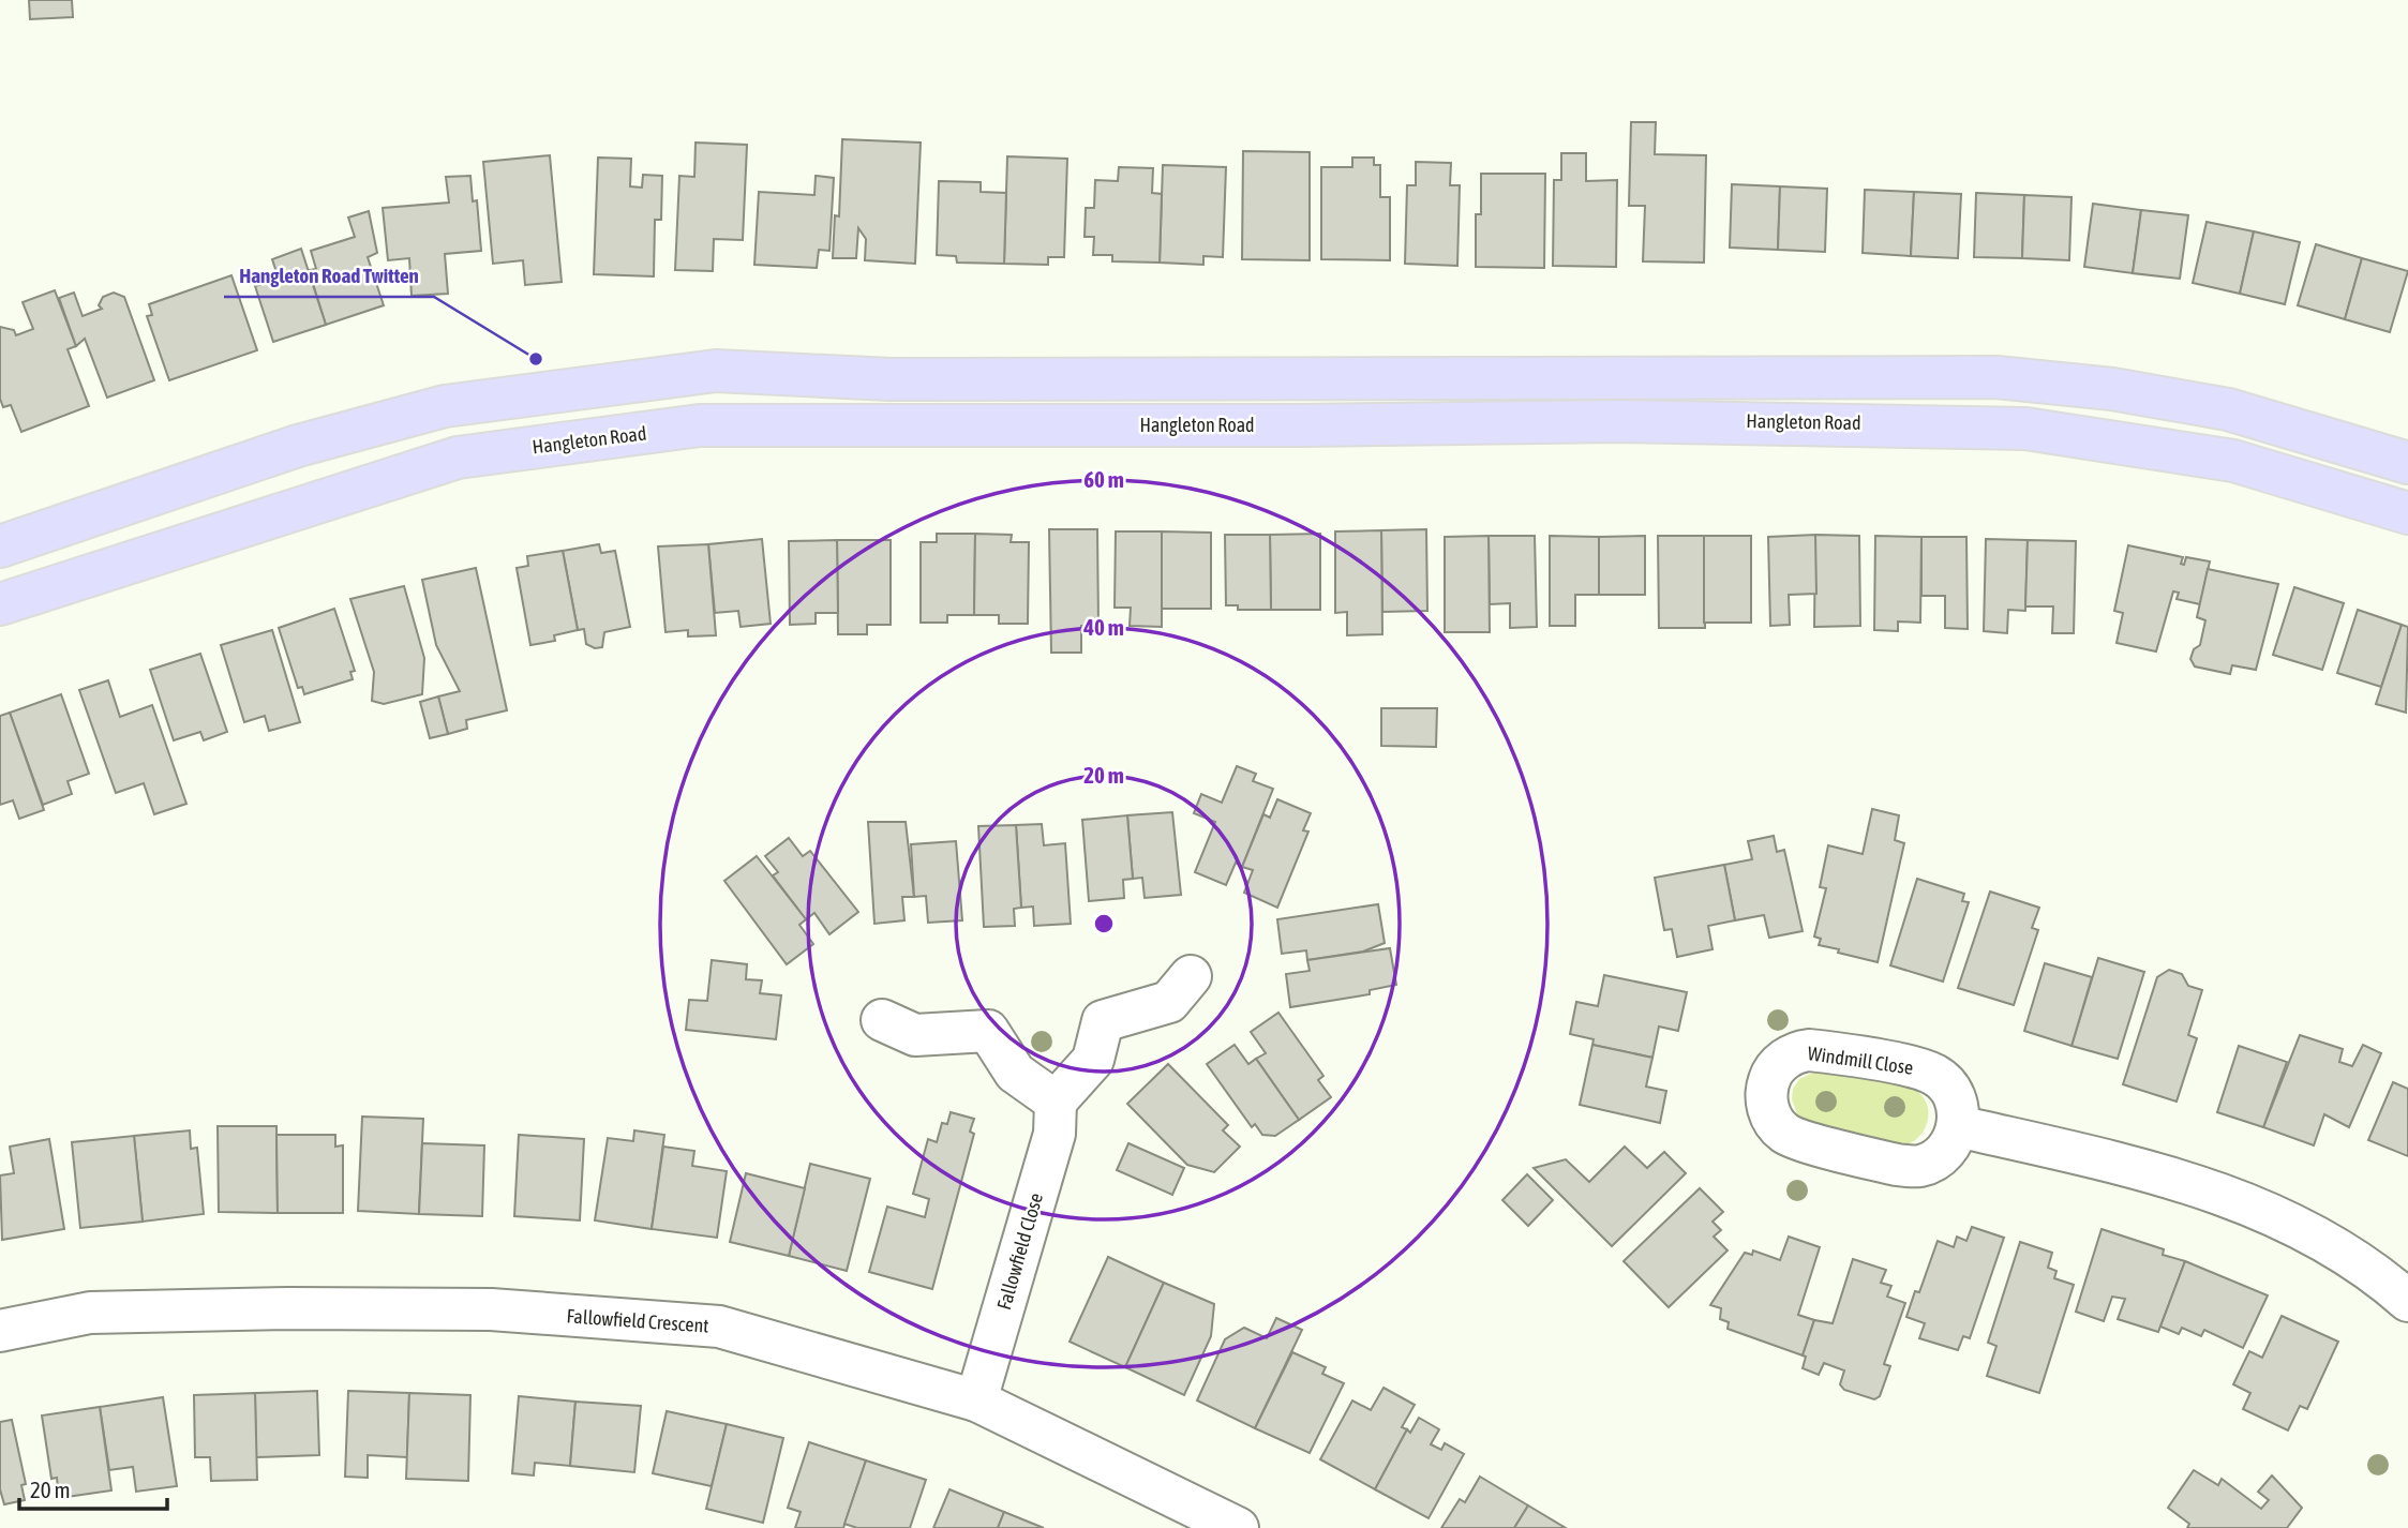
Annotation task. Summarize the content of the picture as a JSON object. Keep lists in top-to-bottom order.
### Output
{
  "streets": {
    "main road": ["Hangleton Road"],
    "street": ["Fallowfield Close", "Fallowfield Crescent"]
  },
  "crossings": [
    ["Fallowfield Close", "Fallowfield Crescent"]
  ],
  "places": ["Hangleton Road Twitten"],
  "scale_bar": "20 m",
  "rings": ["60 m", "40 m", "20 m"]
}
